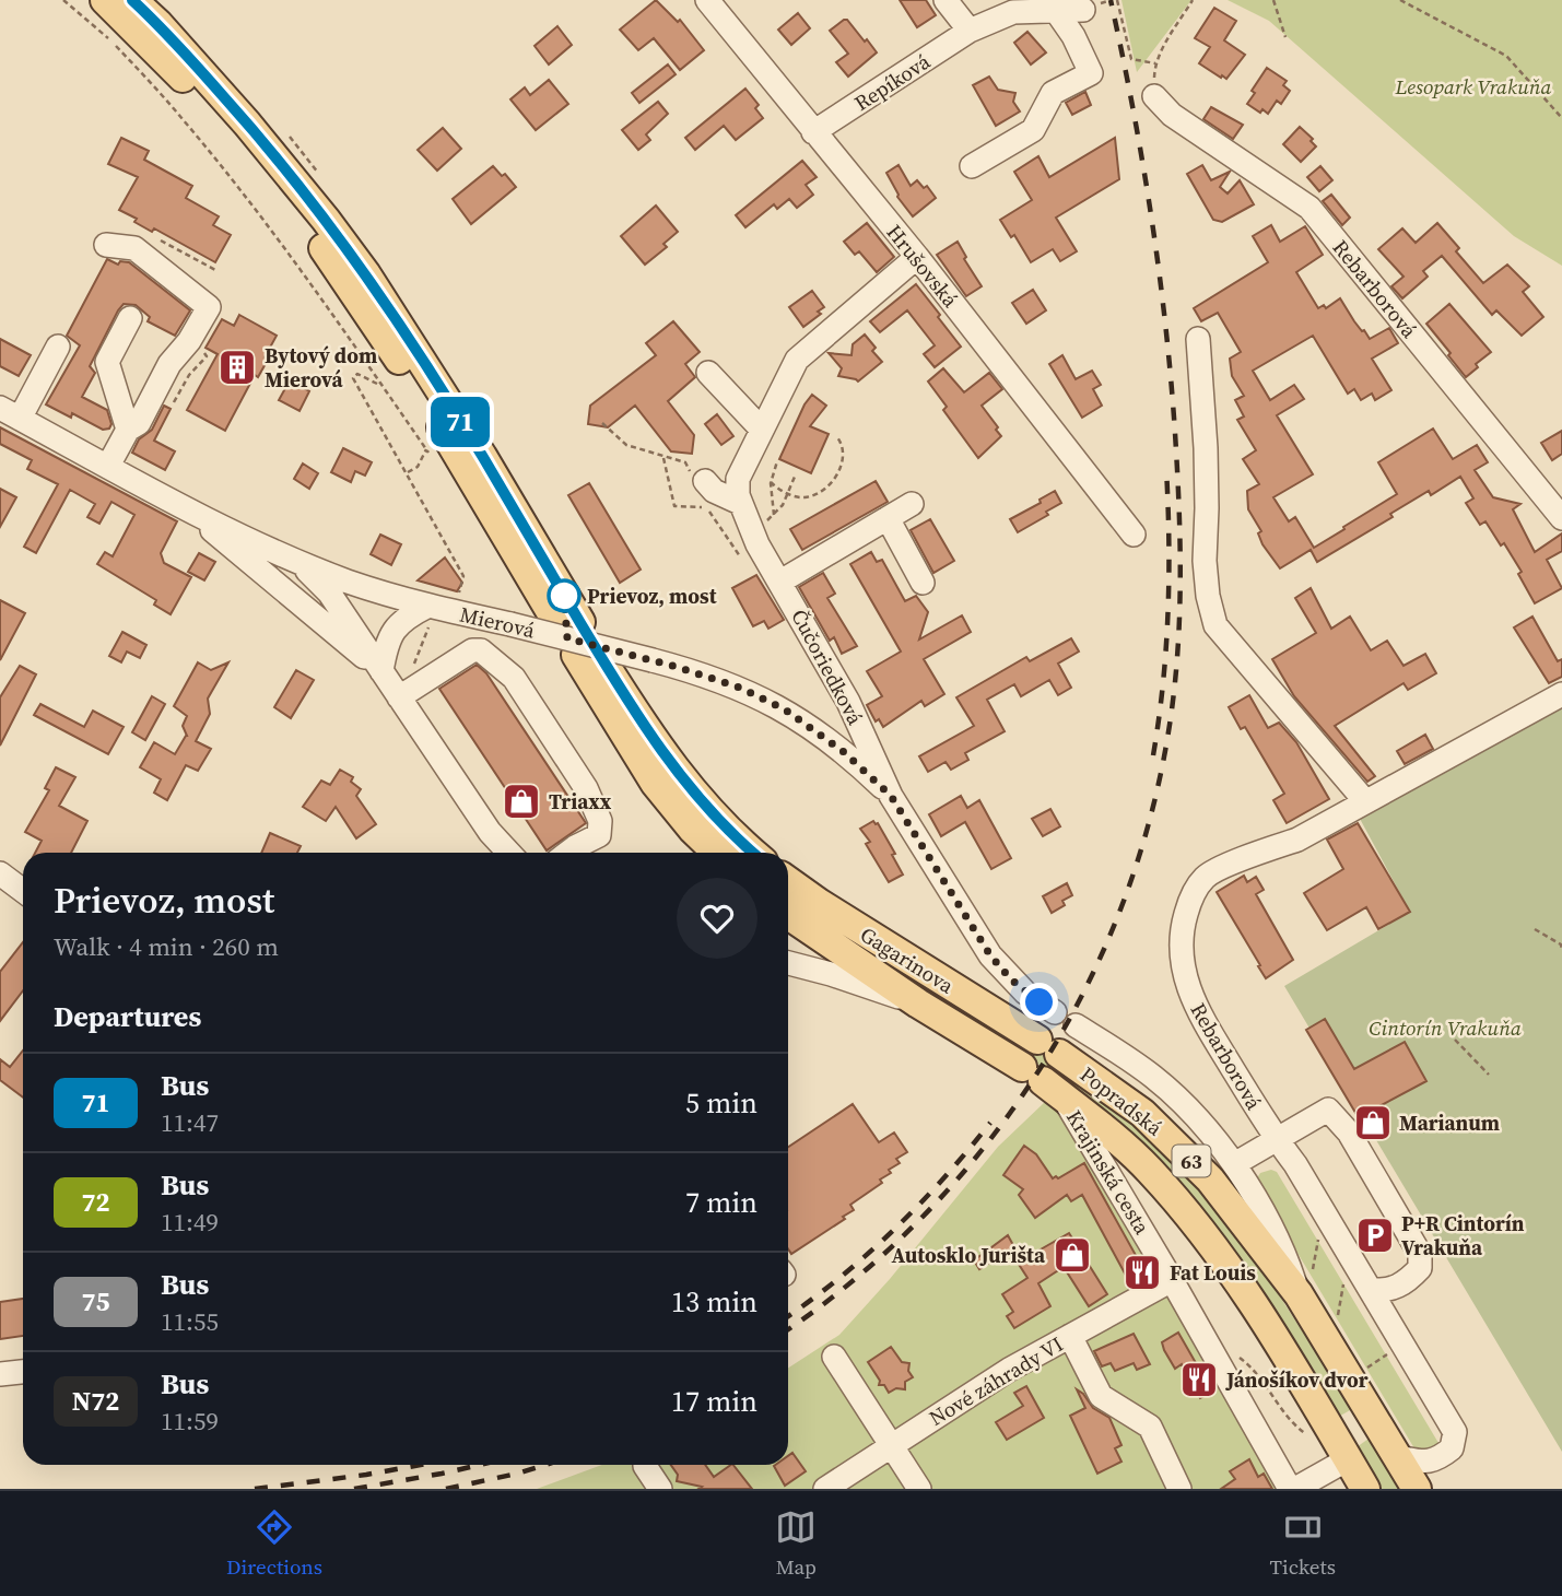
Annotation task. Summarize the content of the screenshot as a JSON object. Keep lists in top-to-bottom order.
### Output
{
  "streets": {
    "main road": ["Gagarinova", "Popradská", "63"],
    "street": [
      "Repíková",
      "Hrušovská",
      "Rebarborová",
      "Mierová",
      "Čučoriedková",
      "Krajinská cesta",
      "Nové záhrady VI"
    ]
  },
  "crossings": [
    ["Repíková", "Hrušovská"],
    ["Hrušovská", "Čučoriedková"],
    ["Rebarborová", "Popradská"],
    ["Mierová", "Čučoriedková"],
    ["Gagarinova", "Popradská"],
    ["Gagarinova", "Krajinská cesta"],
    ["Popradská", "Krajinská cesta"],
    ["Krajinská cesta", "Nové záhrady VI"]
  ],
  "parks": ["Lesopark Vrakuňa", "Cintorín Vrakuňa"],
  "places": {
    "building": ["Bytový dom Mierová"],
    "other": ["Prievoz, most"],
    "shop": ["Triaxx", "Marianum", "Autosklo Jurišta"],
    "parking": ["P+R Cintorín Vrakuňa"],
    "restaurant": ["Fat Louis", "Jánošíkov dvor"]
  },
  "lines": ["bus line 71"],
  "page": {
    "on_map": "71",
    "heading": [
      ["Prievoz, most", "Walk · 4 min · 260 m"],
      "Departures"
    ],
    "list": [
      {
        "mark": "71",
        "name": "Bus",
        "note": "11:47",
        "value": "5 min"
      },
      {
        "mark": "72",
        "name": "Bus",
        "note": "11:49",
        "value": "7 min"
      },
      {
        "mark": "75",
        "name": "Bus",
        "note": "11:55",
        "value": "13 min"
      },
      {
        "mark": "N72",
        "name": "Bus",
        "note": "11:59",
        "value": "17 min"
      }
    ],
    "tabs": ["Directions", "Map", "Tickets"]
  }
}
